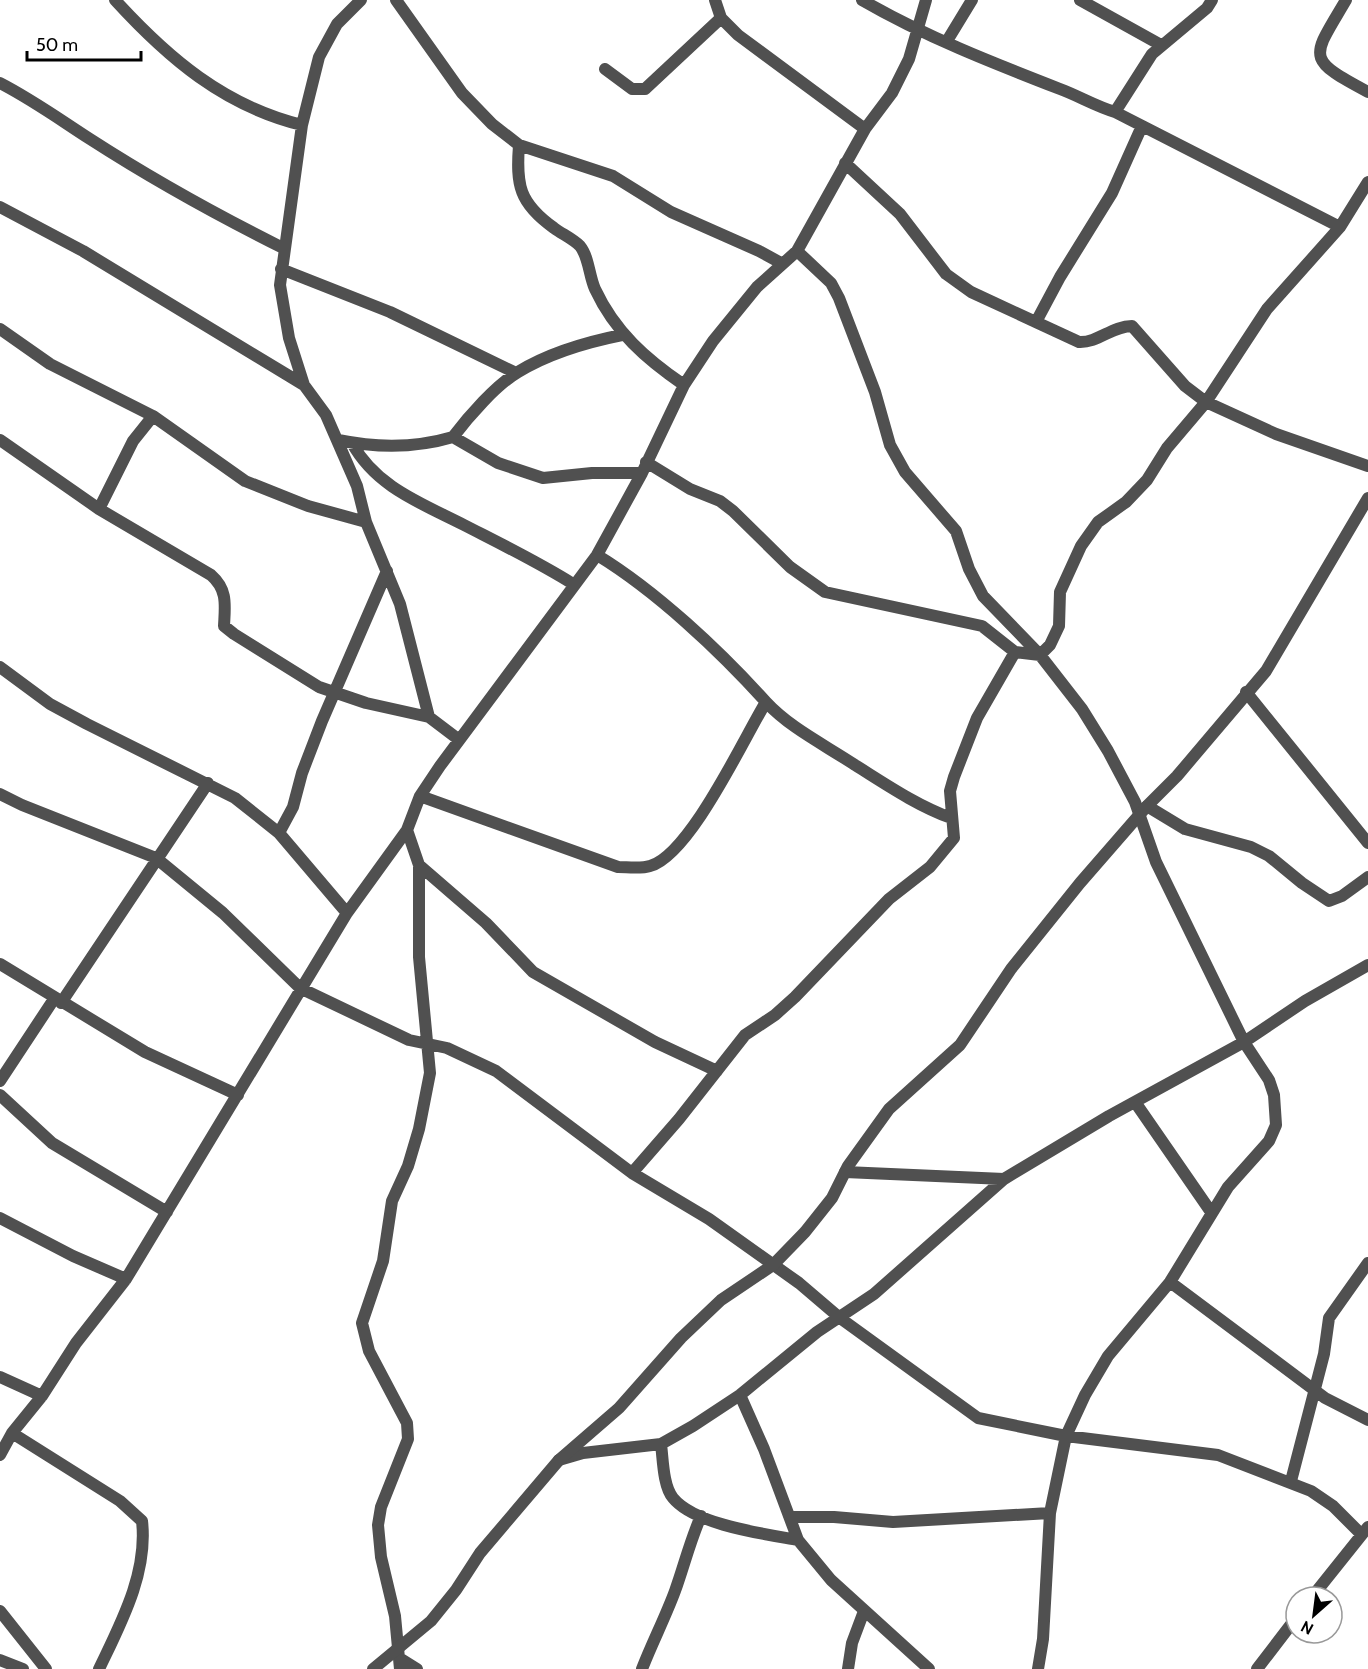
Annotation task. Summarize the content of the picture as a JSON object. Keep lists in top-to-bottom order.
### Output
{
  "scale_bar": "50 m",
  "north": "bottom left"
}
